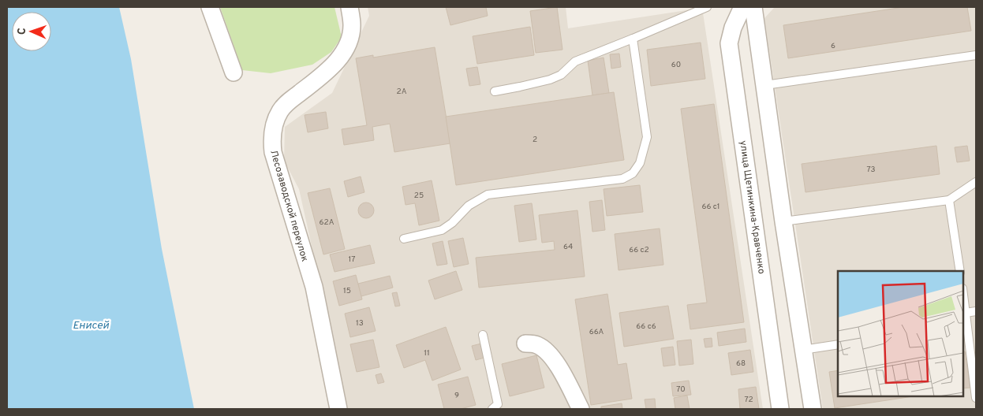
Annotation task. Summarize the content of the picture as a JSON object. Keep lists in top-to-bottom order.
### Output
{
  "streets": {
    "street": ["Лесозаводской переулок", "улица Щетинкина-Кравченко"]
  },
  "water": ["Енисей"],
  "house_numbers": [
    "6",
    "60",
    "2А",
    "2",
    "73",
    "25",
    "66 с1",
    "62А",
    "64",
    "66 с2",
    "17",
    "15",
    "13",
    "66 с6",
    "66А",
    "11",
    "68",
    "70",
    "9",
    "72"
  ],
  "north": "left"
}
